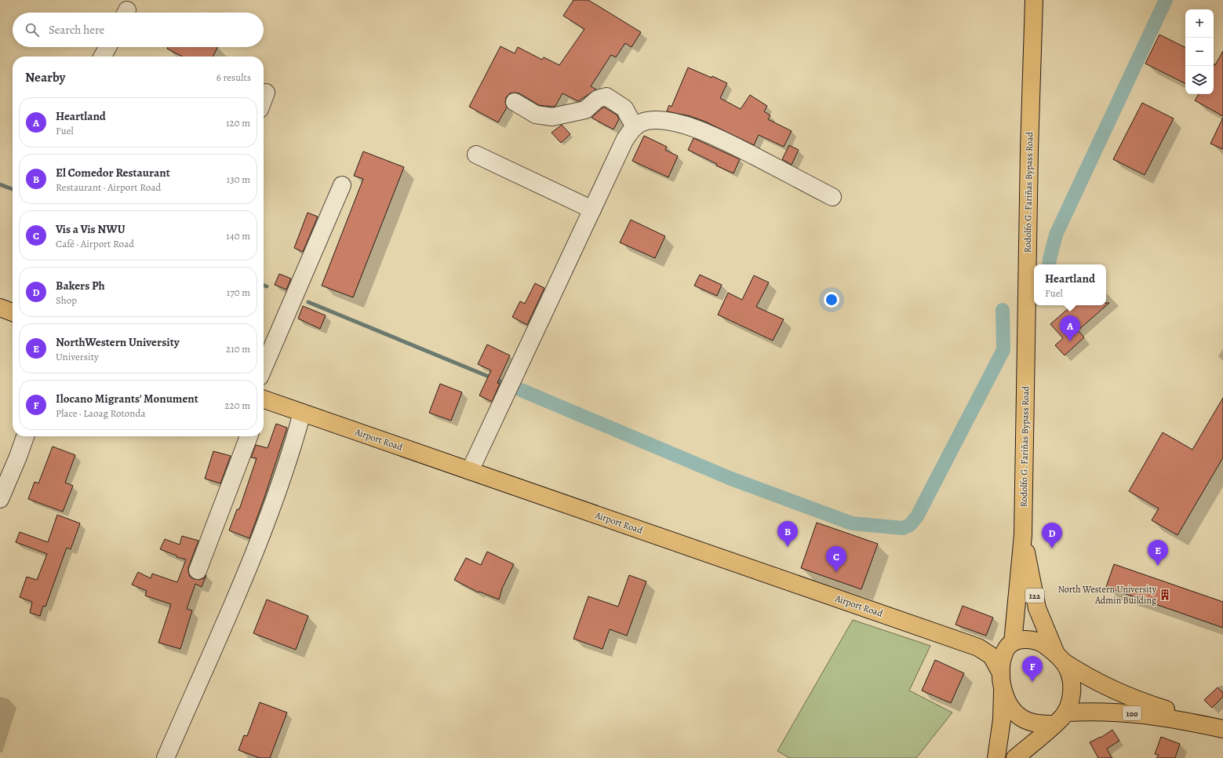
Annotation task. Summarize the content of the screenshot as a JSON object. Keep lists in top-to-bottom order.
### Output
{
  "streets": {
    "main road": [
      "Rodolfo G. Fariñas Bypass Road",
      "Airport Road",
      "122",
      "100"
    ]
  },
  "crossings": [
    ["Rodolfo G. Fariñas Bypass Road", "100"],
    ["Airport Road", "100"]
  ],
  "places": {
    "building": ["North Western University Admin Building"]
  },
  "page": {
    "map_buttons": ["+", "−"],
    "search": "Search here",
    "heading": ["Nearby", "6 results"],
    "list": [
      {
        "mark": "A",
        "name": "Heartland",
        "note": "Fuel",
        "value": "120 m"
      },
      {
        "mark": "B",
        "name": "El Comedor Restaurant",
        "note": "Restaurant · Airport Road",
        "value": "130 m"
      },
      {
        "mark": "C",
        "name": "Vis a Vis NWU",
        "note": "Café · Airport Road",
        "value": "140 m"
      },
      {
        "mark": "D",
        "name": "Bakers Ph",
        "note": "Shop",
        "value": "170 m"
      },
      {
        "mark": "E",
        "name": "NorthWestern University",
        "note": "University",
        "value": "210 m"
      },
      {
        "mark": "F",
        "name": "Ilocano Migrants' Monument",
        "note": "Place · Laoag Rotonda",
        "value": "220 m"
      }
    ],
    "popup": ["Heartland", "Fuel"],
    "pins": [
      "A",
      "B",
      "D",
      "E",
      "C",
      "F"
    ]
  }
}
